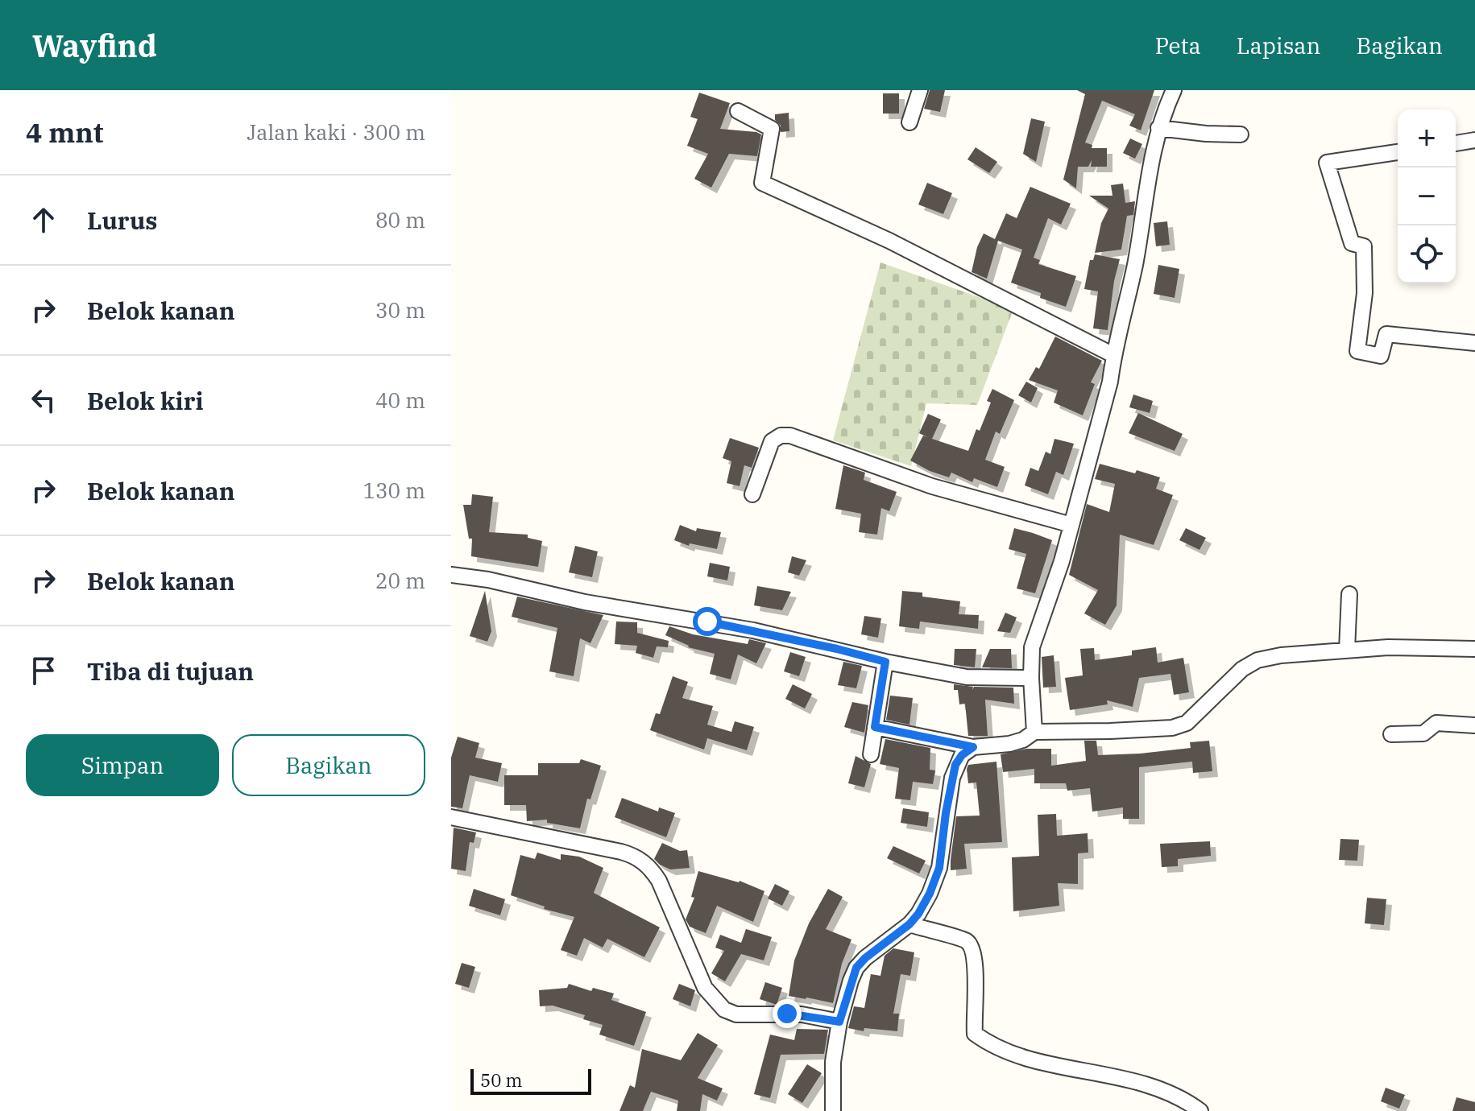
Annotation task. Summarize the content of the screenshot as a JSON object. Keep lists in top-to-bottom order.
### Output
{
  "scale_bar": "50 m",
  "page": {
    "header": "Wayfind",
    "nav": ["Peta", "Lapisan", "Bagikan"],
    "heading": ["4 mnt", "Jalan kaki · 300 m"],
    "map_buttons": ["+", "−"],
    "list": [
      ["Lurus", "80 m"],
      ["Belok kanan", "30 m"],
      ["Belok kiri", "40 m"],
      ["Belok kanan", "130 m"],
      ["Belok kanan", "20 m"],
      "Tiba di tujuan"
    ],
    "buttons": ["Simpan", "Bagikan"],
    "scale": "50 m"
  }
}
